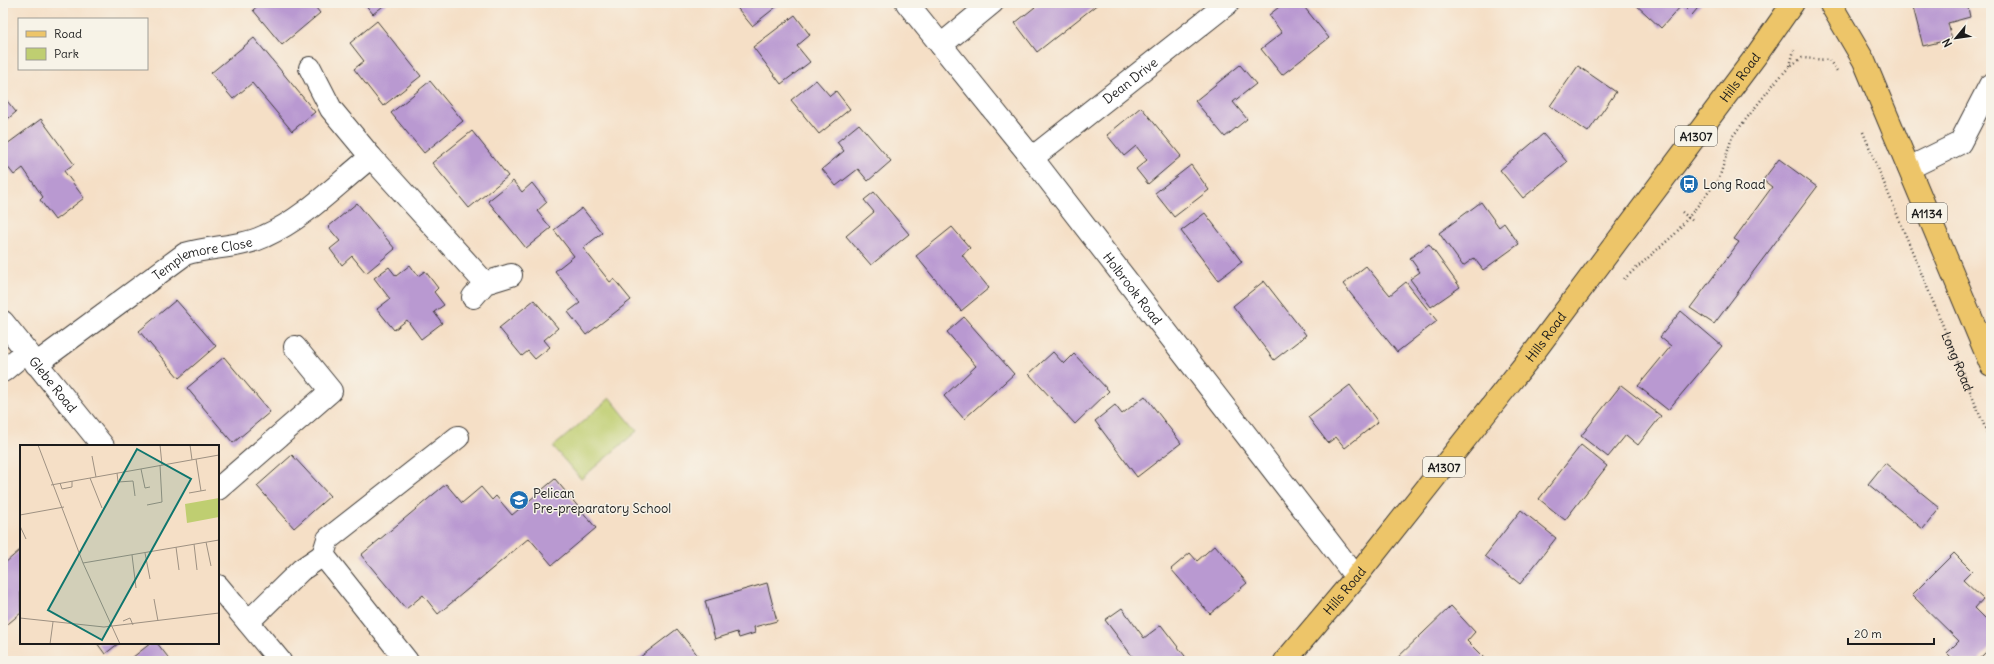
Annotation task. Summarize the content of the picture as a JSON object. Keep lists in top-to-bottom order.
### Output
{
  "streets": {
    "main road": ["Hills Road", "A1307", "A1134"],
    "street": [
      "Dean Drive",
      "Templemore Close",
      "Holbrook Road",
      "Glebe Road"
    ],
    "path": ["Long Road"]
  },
  "crossings": [
    ["Hills Road", "Holbrook Road"],
    ["Dean Drive", "Holbrook Road"],
    ["Templemore Close", "Glebe Road"]
  ],
  "places": {
    "bus stop": ["Long Road"],
    "school or university": ["Pelican Pre-preparatory School"]
  },
  "legend": ["Road", "Park"],
  "scale_bar": "20 m",
  "north": "bottom left"
}
